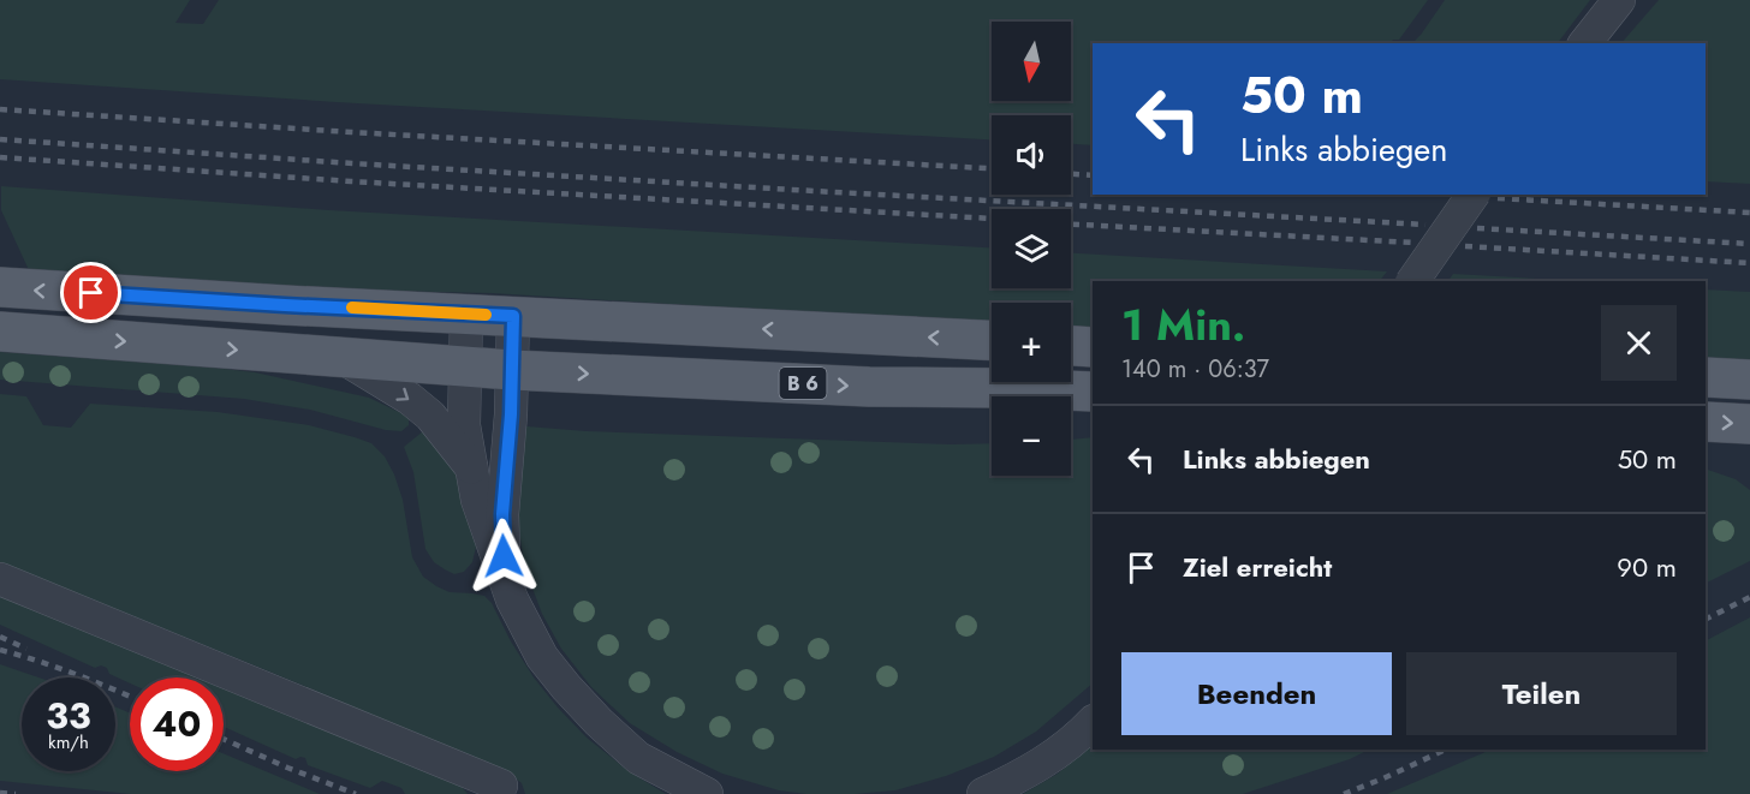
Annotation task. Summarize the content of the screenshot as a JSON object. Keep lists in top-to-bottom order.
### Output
{
  "streets": {
    "main road": ["B 6"]
  },
  "north": "bottom",
  "page": {
    "map_buttons": ["+", "−"],
    "turn": ["50 m", "Links abbiegen"],
    "heading": ["1 Min.", "140 m · 06:37"],
    "list": [
      {
        "name": "Links abbiegen",
        "value": "50 m"
      },
      {
        "name": "Ziel erreicht",
        "value": "90 m"
      }
    ],
    "buttons": ["Beenden", "Teilen"],
    "speed": "33 km/h",
    "limit": "40"
  }
}
